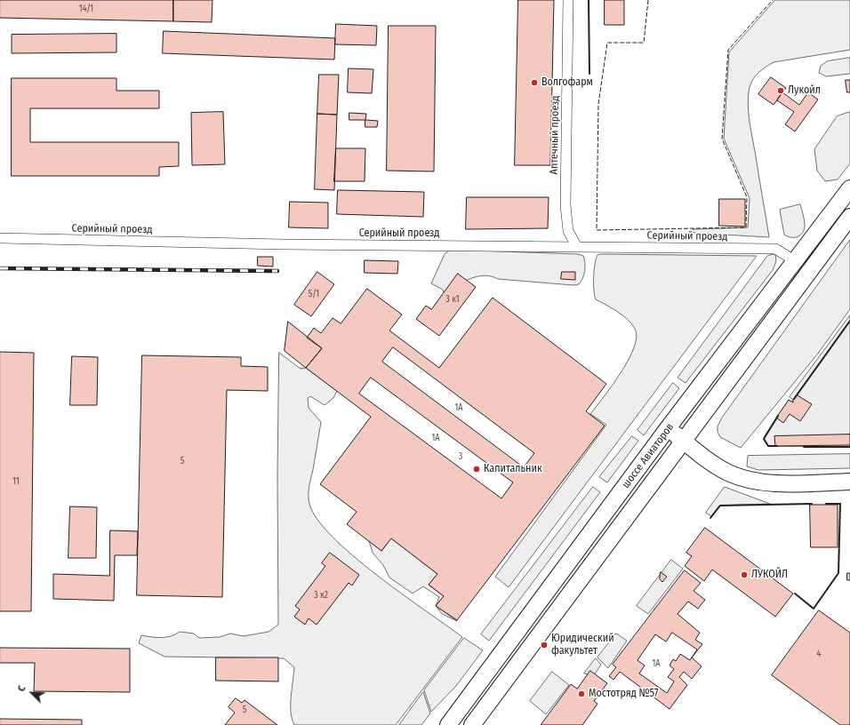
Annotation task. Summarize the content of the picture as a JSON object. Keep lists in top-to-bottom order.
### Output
{
  "streets": {
    "main road": ["шоссе Авиаторов"],
    "street": ["Аптечный проезд", "Серийный проезд"]
  },
  "crossings": [
    ["Аптечный проезд", "Серийный проезд"],
    ["Серийный проезд", "шоссе Авиаторов"]
  ],
  "places": [
    "Волгофарм",
    "Лукойл",
    "Капитальник",
    "ЛУКОЙЛ",
    "Юридический факультет",
    "Мостотряд №57"
  ],
  "house_numbers": [
    "14/1",
    "5/1",
    "3 к1",
    "1А",
    "1А",
    "3",
    "5",
    "11",
    "3 к2",
    "4",
    "1А",
    "5"
  ],
  "north": "top left"
}
